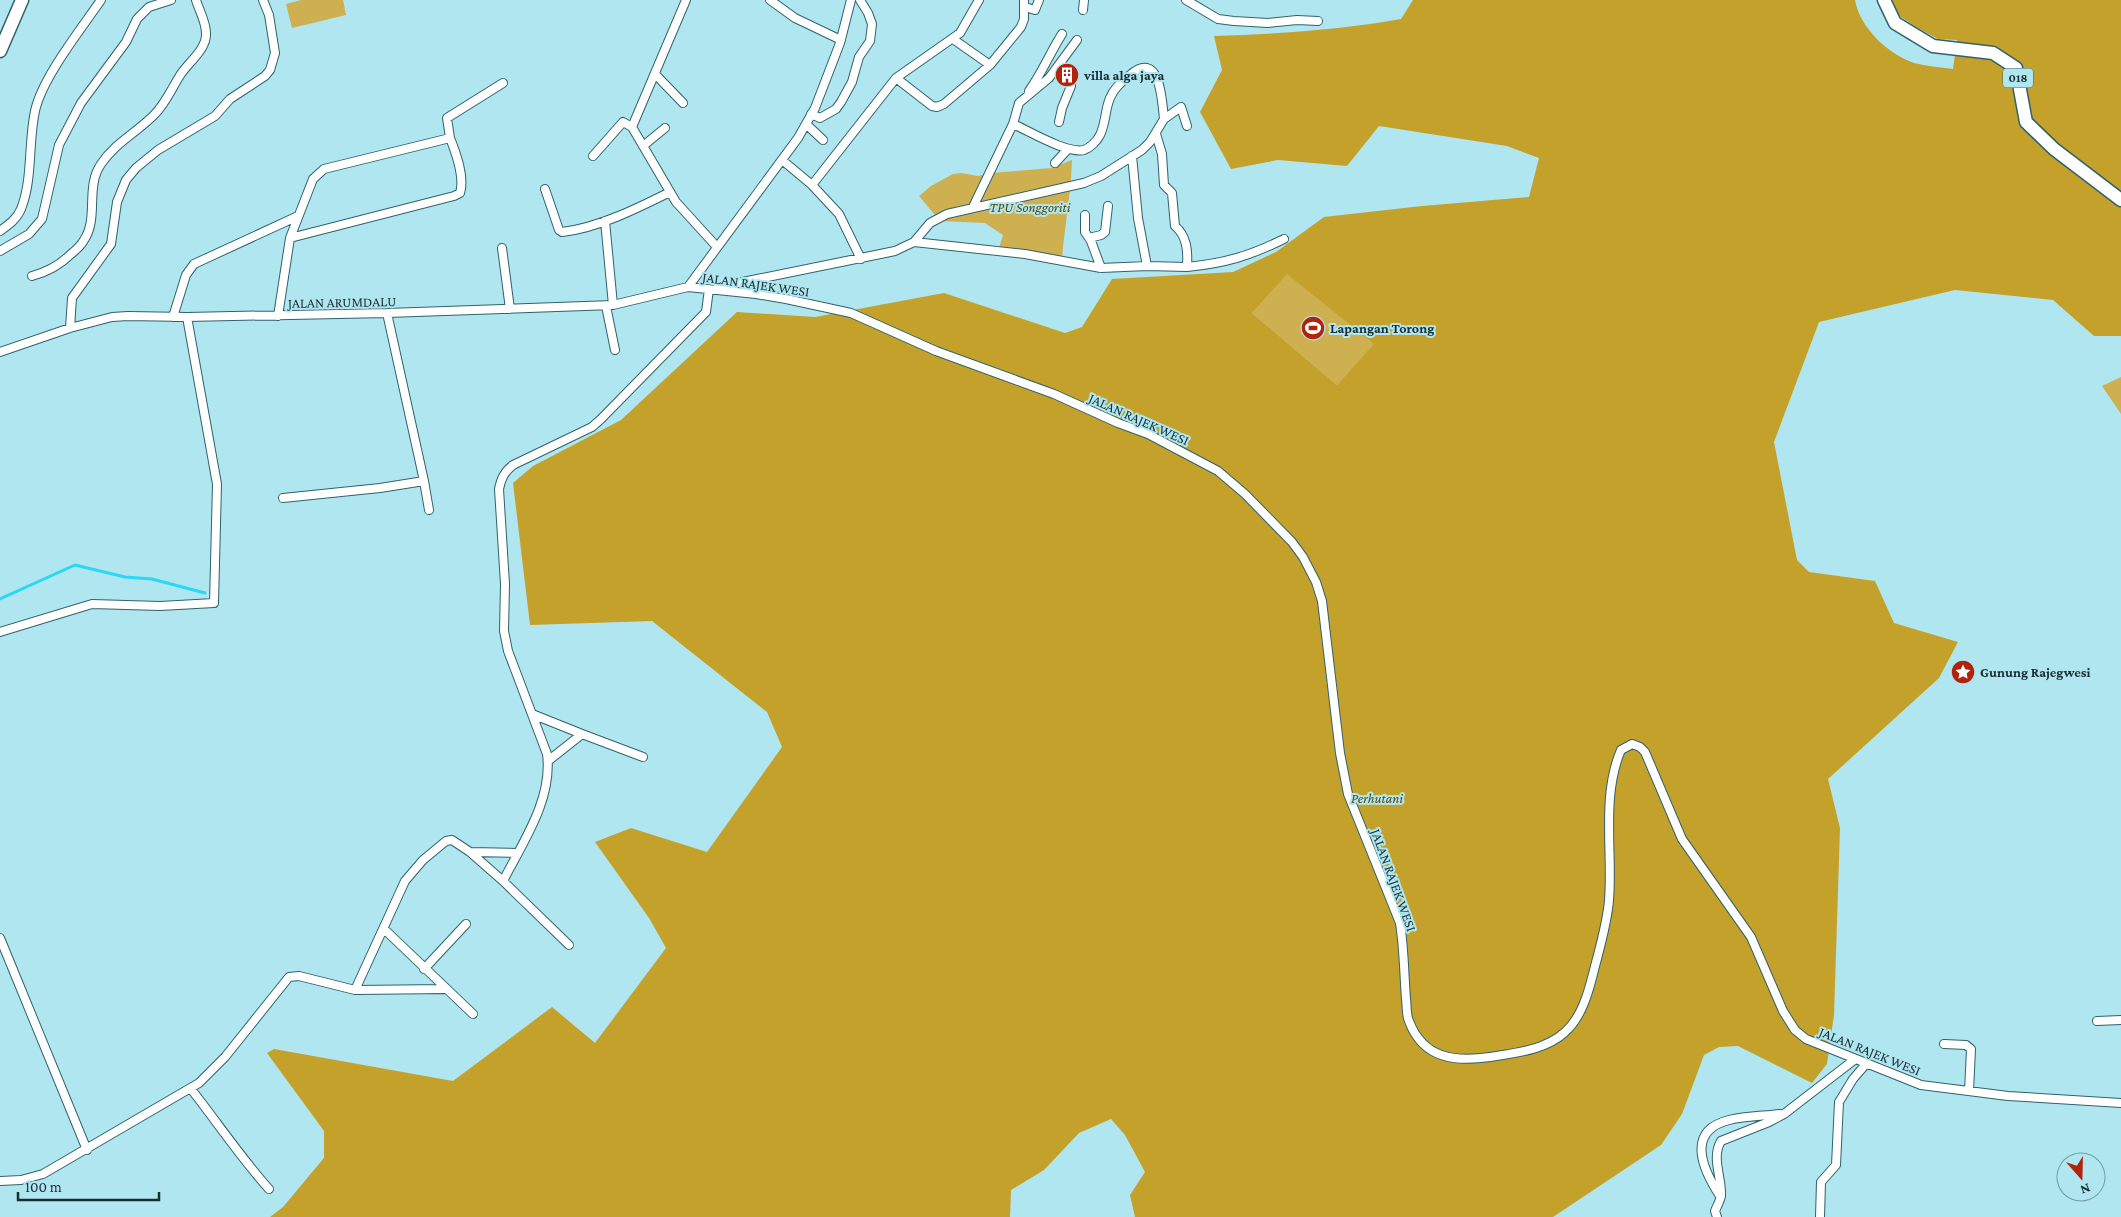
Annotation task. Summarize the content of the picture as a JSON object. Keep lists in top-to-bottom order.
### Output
{
  "streets": {
    "main road": ["018"],
    "street": ["JALAN RAJEK WESI", "JALAN ARUMDALU"]
  },
  "crossings": [
    ["JALAN RAJEK WESI", "JALAN ARUMDALU"]
  ],
  "parks": ["TPU Songgoriti", "Perhutani"],
  "places": {
    "building": ["villa alga jaya"],
    "sports": ["Lapangan Torong"],
    "place": ["Gunung Rajegwesi"]
  },
  "scale_bar": "100 m",
  "north": "bottom"
}
